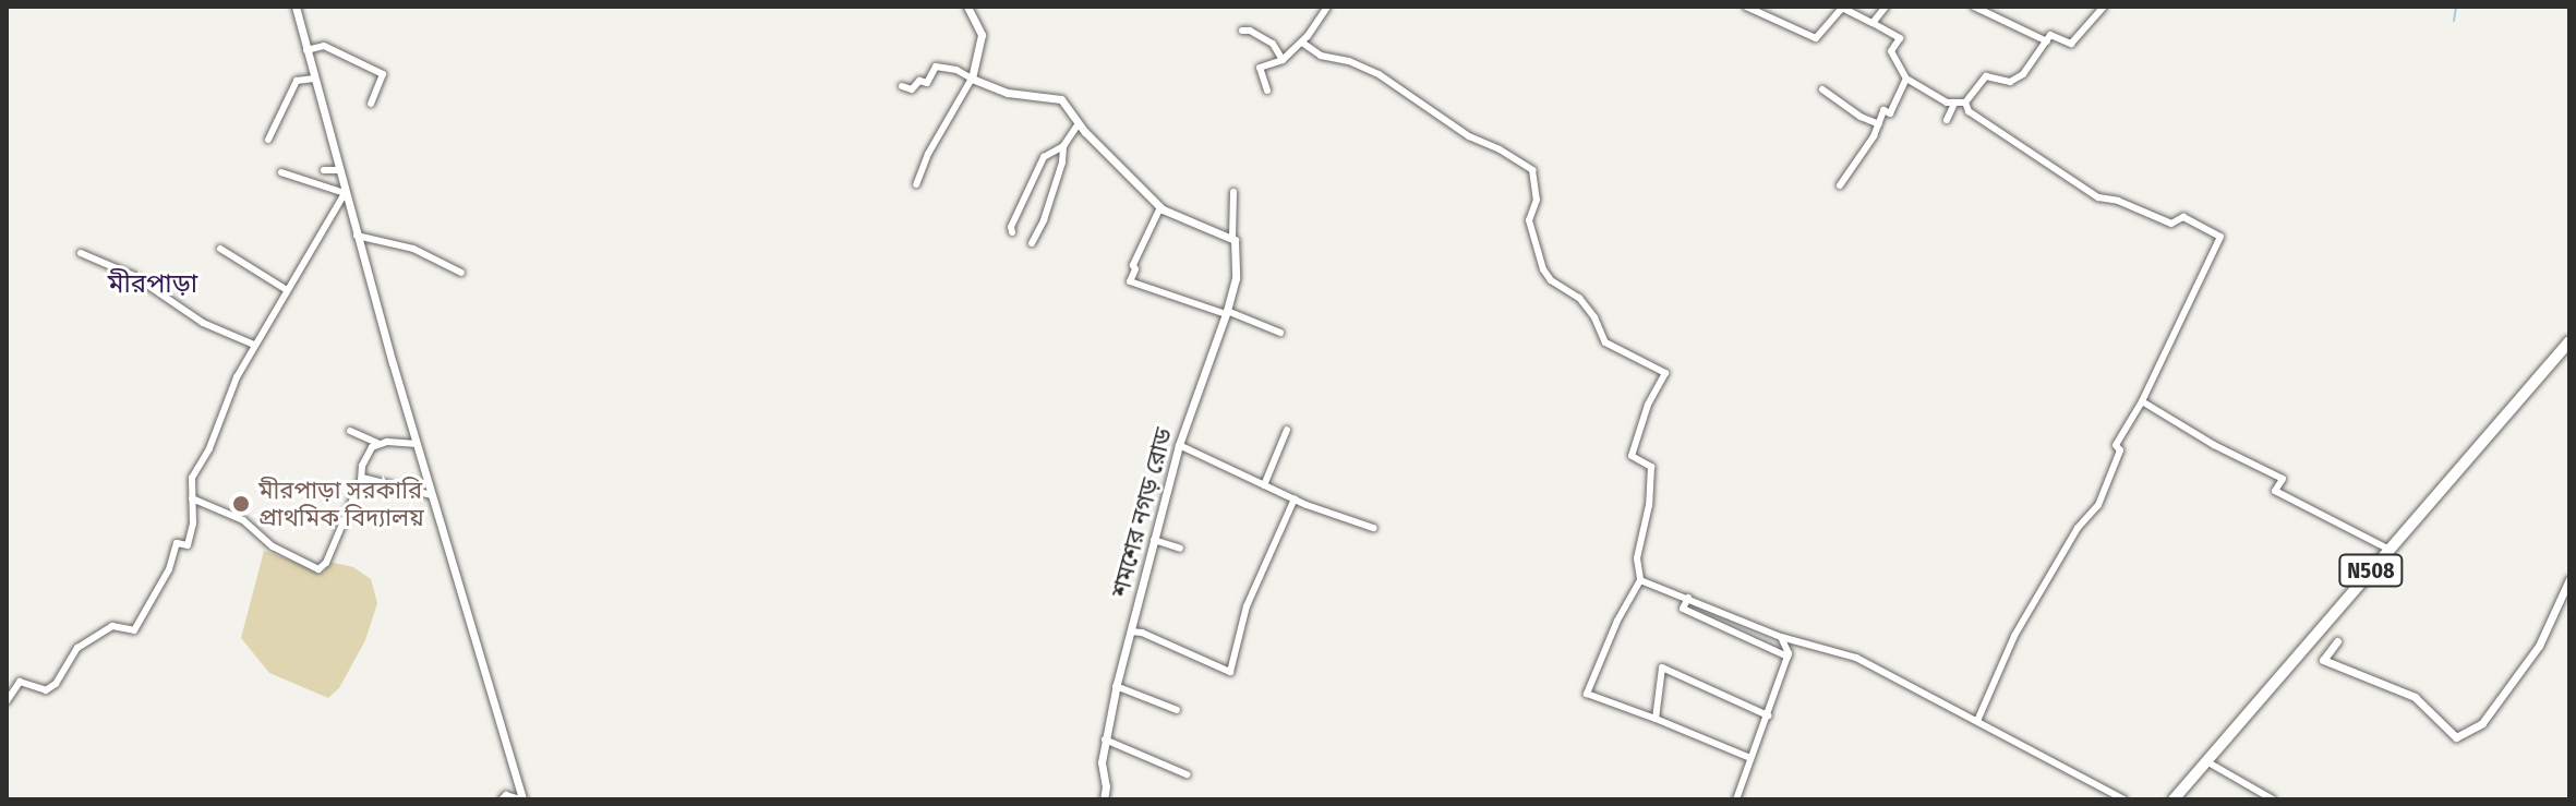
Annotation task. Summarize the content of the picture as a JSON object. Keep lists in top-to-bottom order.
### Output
{
  "streets": {
    "highway": ["N508"],
    "street": ["শমশের নগড় রোড"]
  },
  "districts": ["মীরপাড়া"],
  "places": ["মীরপাড়া সরকারি প্রাথমিক বিদ্যালয়"]
}
